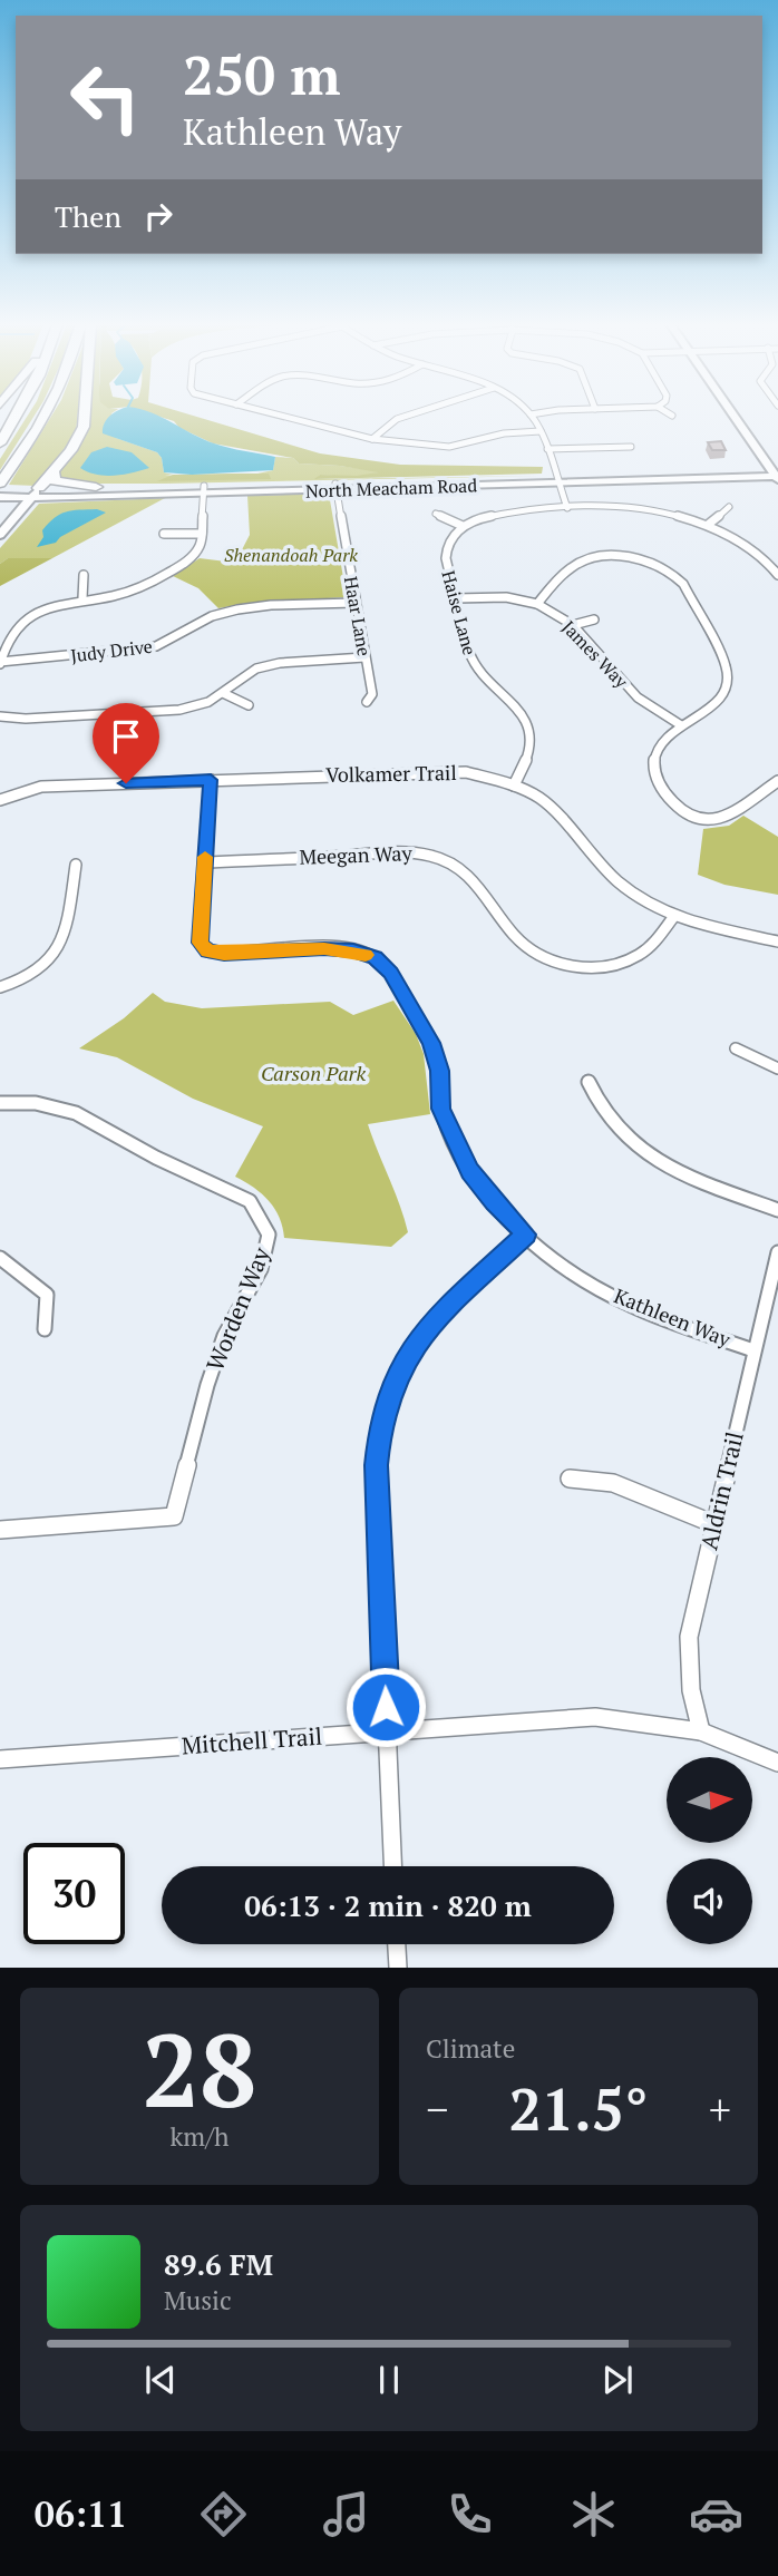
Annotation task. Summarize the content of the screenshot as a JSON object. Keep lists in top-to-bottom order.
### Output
{
  "streets": {
    "main road": ["North Meacham Road"],
    "street": [
      "Haise Lane",
      "Haar Lane",
      "Judy Drive",
      "James Way",
      "Volkamer Trail",
      "Meegan Way",
      "Worden Way",
      "Kathleen Way",
      "Aldrin Trail",
      "Mitchell Trail"
    ]
  },
  "crossings": [
    ["North Meacham Road", "Haar Lane"],
    ["Haise Lane", "James Way"],
    ["Haise Lane", "Volkamer Trail"],
    ["Haar Lane", "Judy Drive"],
    ["Volkamer Trail", "Meegan Way"],
    ["Volkamer Trail", "Kathleen Way"],
    ["Meegan Way", "Kathleen Way"],
    ["Kathleen Way", "Aldrin Trail"],
    ["Aldrin Trail", "Mitchell Trail"]
  ],
  "parks": ["Shenandoah Park", "Carson Park"],
  "north": "right",
  "page": {
    "turn": ["250 m", "Kathleen Way"],
    "then": "Then",
    "limit": "30",
    "trip": "06:13 · 2 min · 820 m",
    "tile": [
      ["28", "km/h"],
      "Climate"
    ],
    "heat": ["−", "21.5°", "+"],
    "song": ["89.6 FM", "Music"],
    "tabs": "06:11"
  }
}
